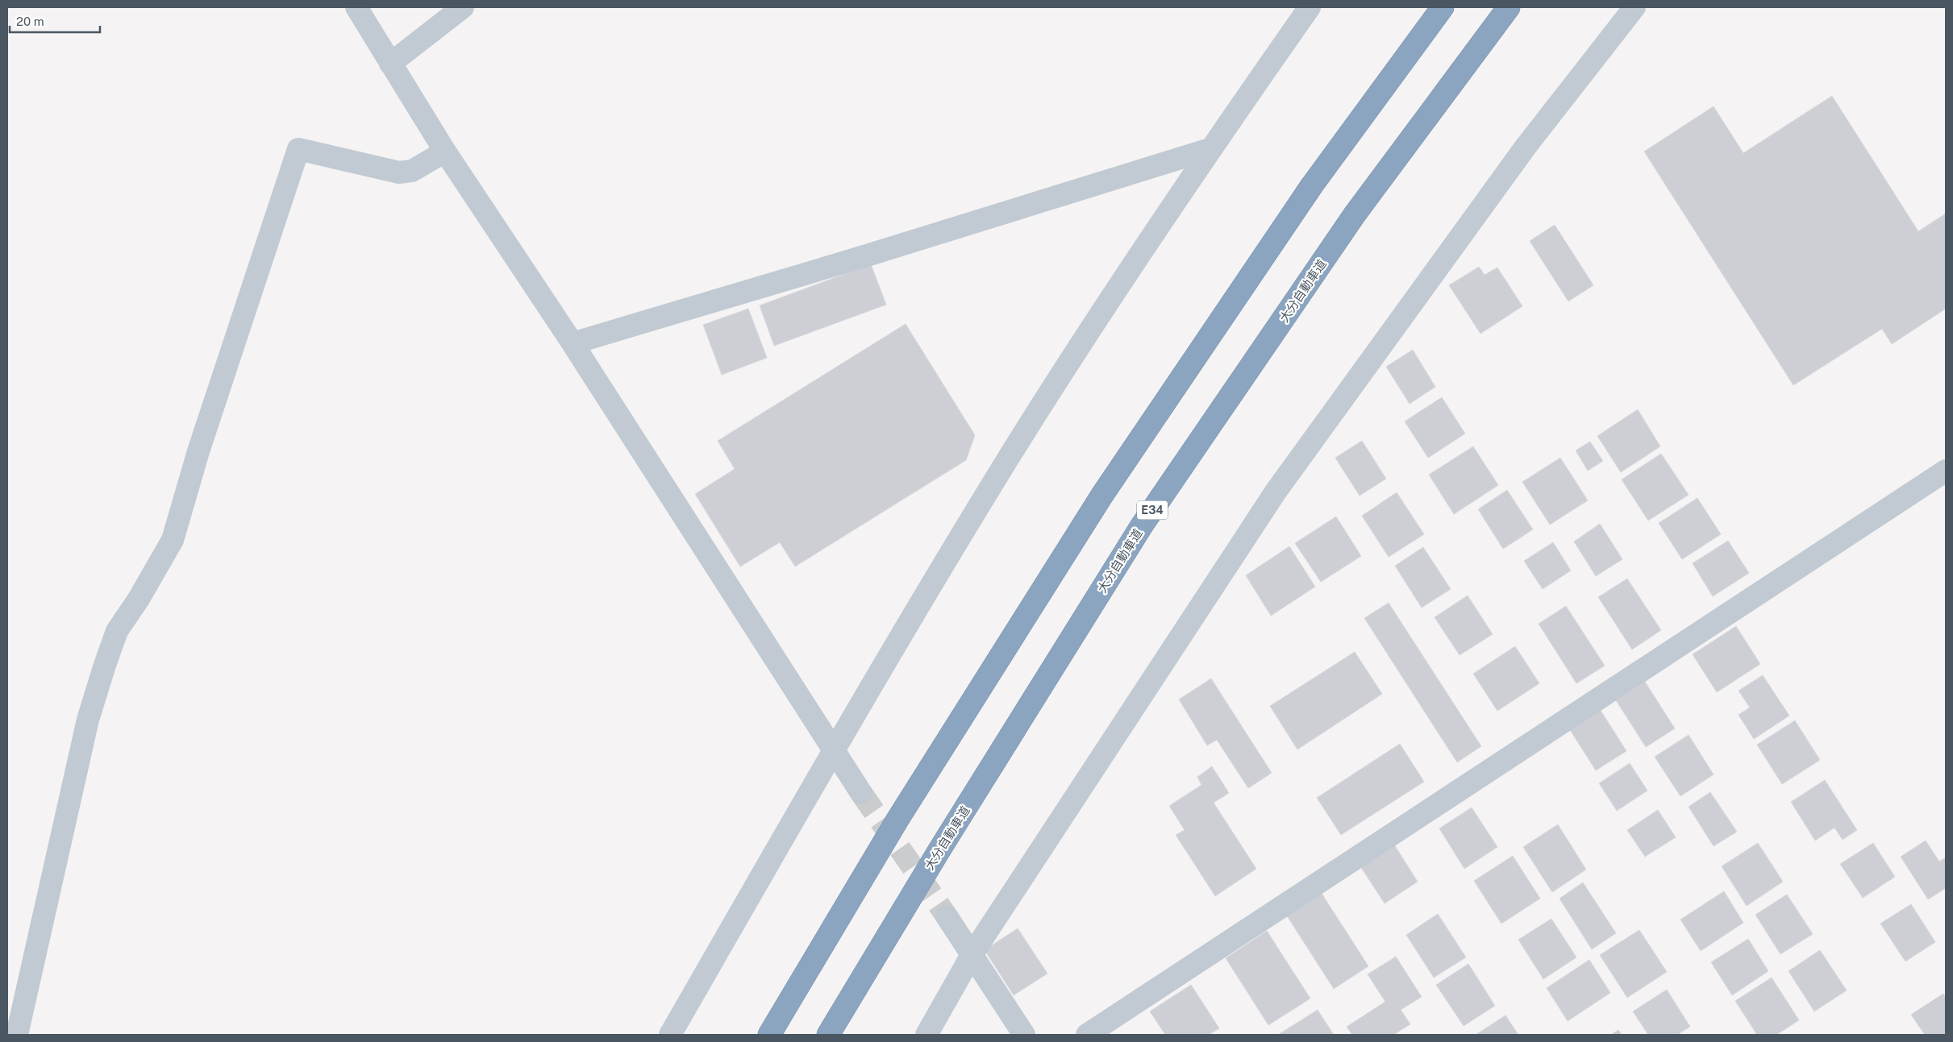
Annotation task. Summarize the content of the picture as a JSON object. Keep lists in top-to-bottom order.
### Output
{
  "streets": {
    "highway": ["大分自動車道", "E34"]
  },
  "scale_bar": "20 m"
}
